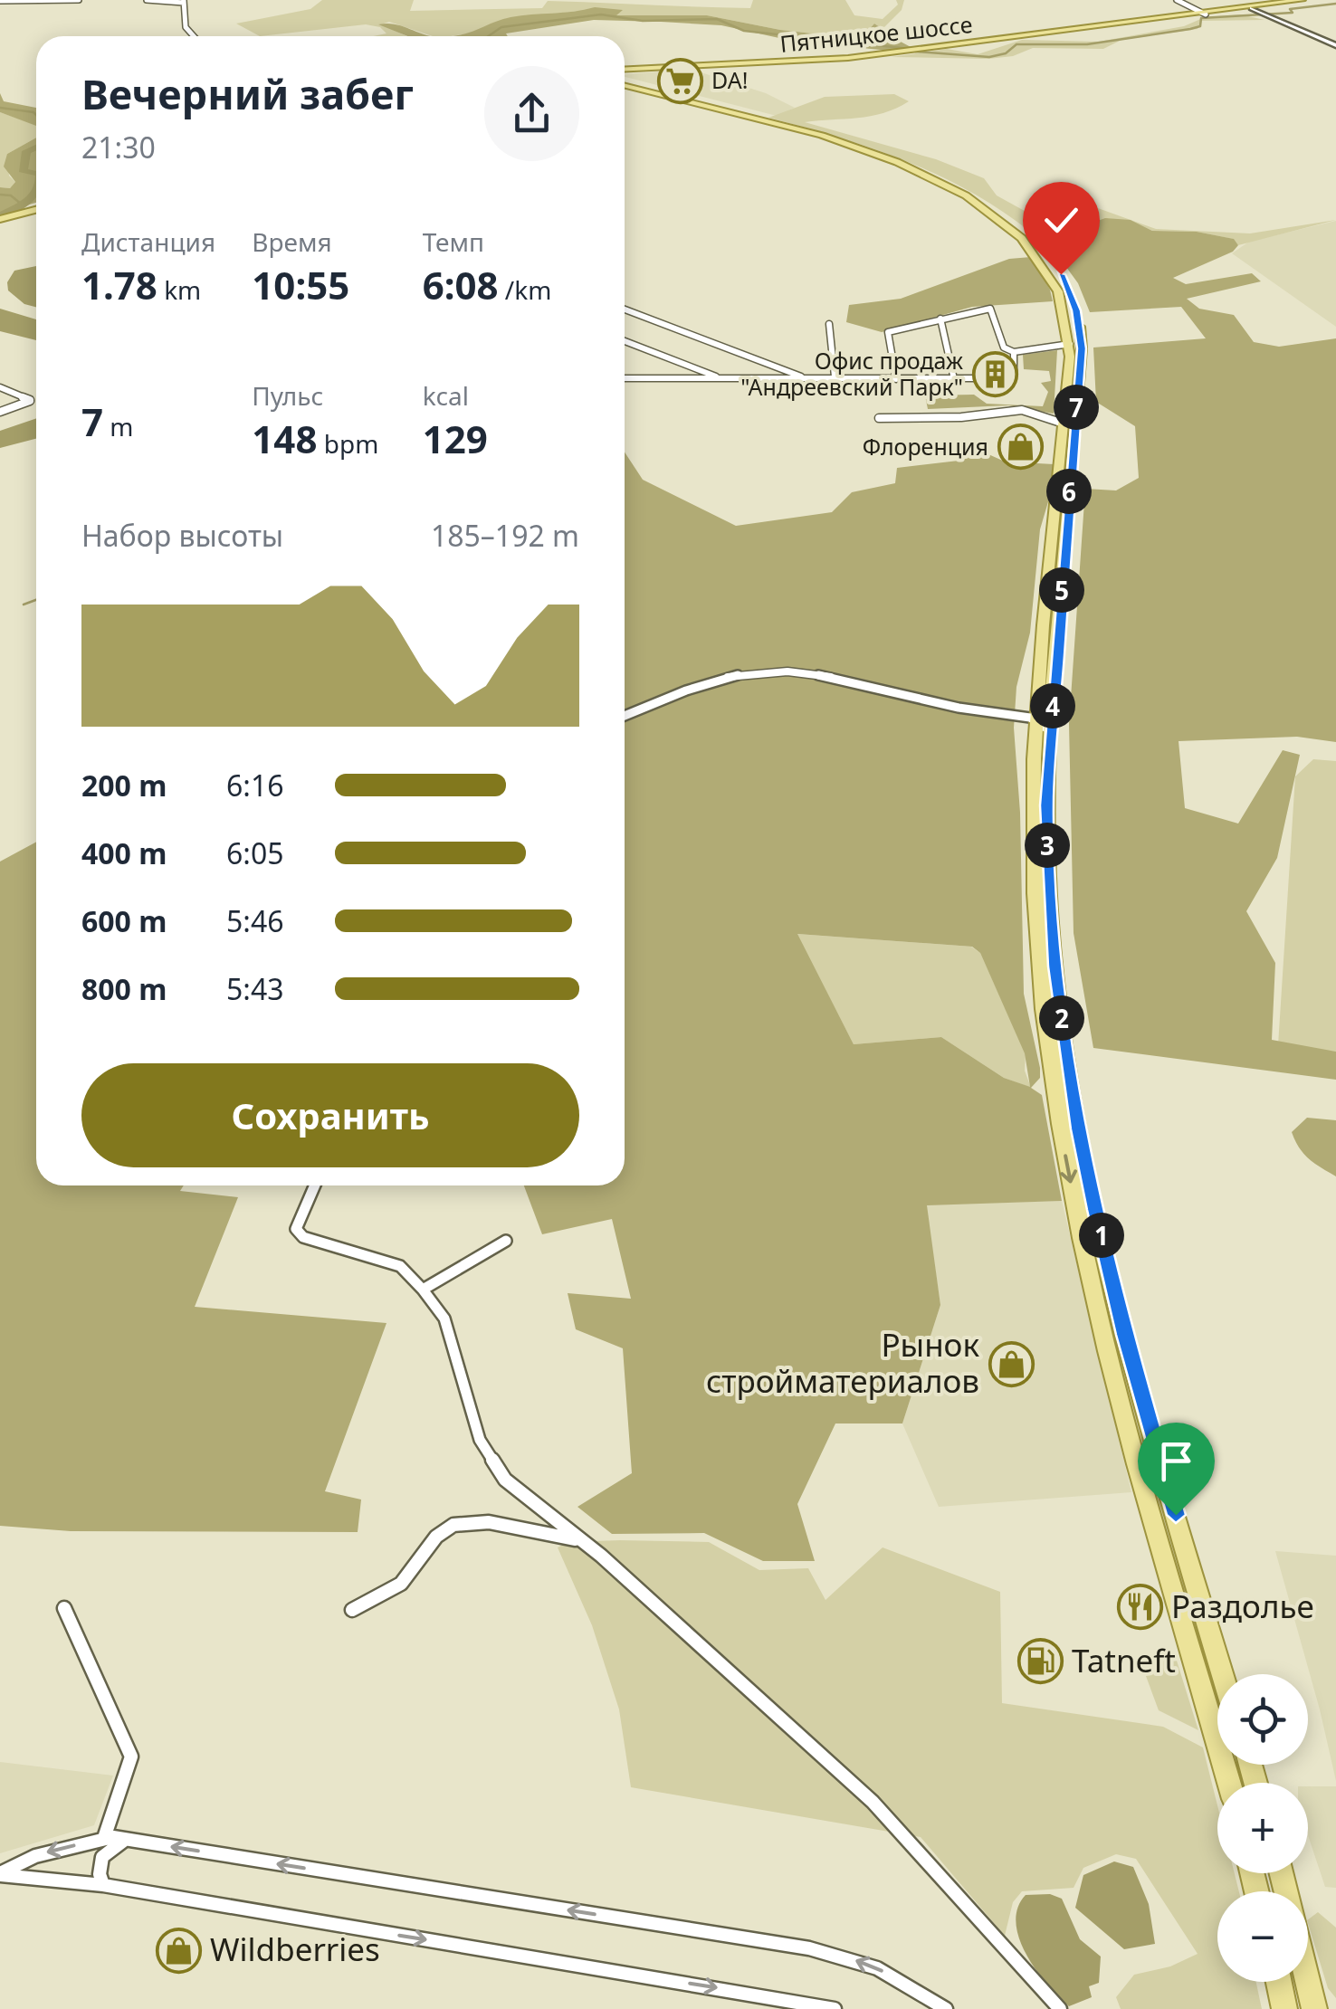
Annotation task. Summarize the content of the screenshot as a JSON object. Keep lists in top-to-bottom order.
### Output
{
  "streets": {
    "main road": ["Пятницкое шоссе"]
  },
  "places": {
    "supermarket": ["DA!"],
    "building": ["Офис продаж \"Андреевский Парк\""],
    "shop": ["Флоренция", "Рынок стройматериалов", "Wildberries"],
    "restaurant": ["Раздолье"],
    "fuel station": ["Tatneft"]
  },
  "page": {
    "heading": ["Вечерний забег", "21:30"],
    "stats": [
      ["Дистанция", "1.78 km"],
      ["Время", "10:55"],
      ["Темп", "6:08 /km"],
      ["7 m"],
      ["Пульс", "148 bpm"],
      ["kcal", "129"]
    ],
    "pins": [
      "7",
      "6",
      "5",
      "4",
      "3",
      "2",
      "1"
    ],
    "chart": ["Набор высоты", "185–192 m"],
    "list": [
      {
        "name": "200 m",
        "note": "6:16"
      },
      {
        "name": "400 m",
        "note": "6:05"
      },
      {
        "name": "600 m",
        "note": "5:46"
      },
      {
        "name": "800 m",
        "note": "5:43"
      }
    ],
    "buttons": "Сохранить",
    "map_buttons": ["+", "−"]
  }
}
